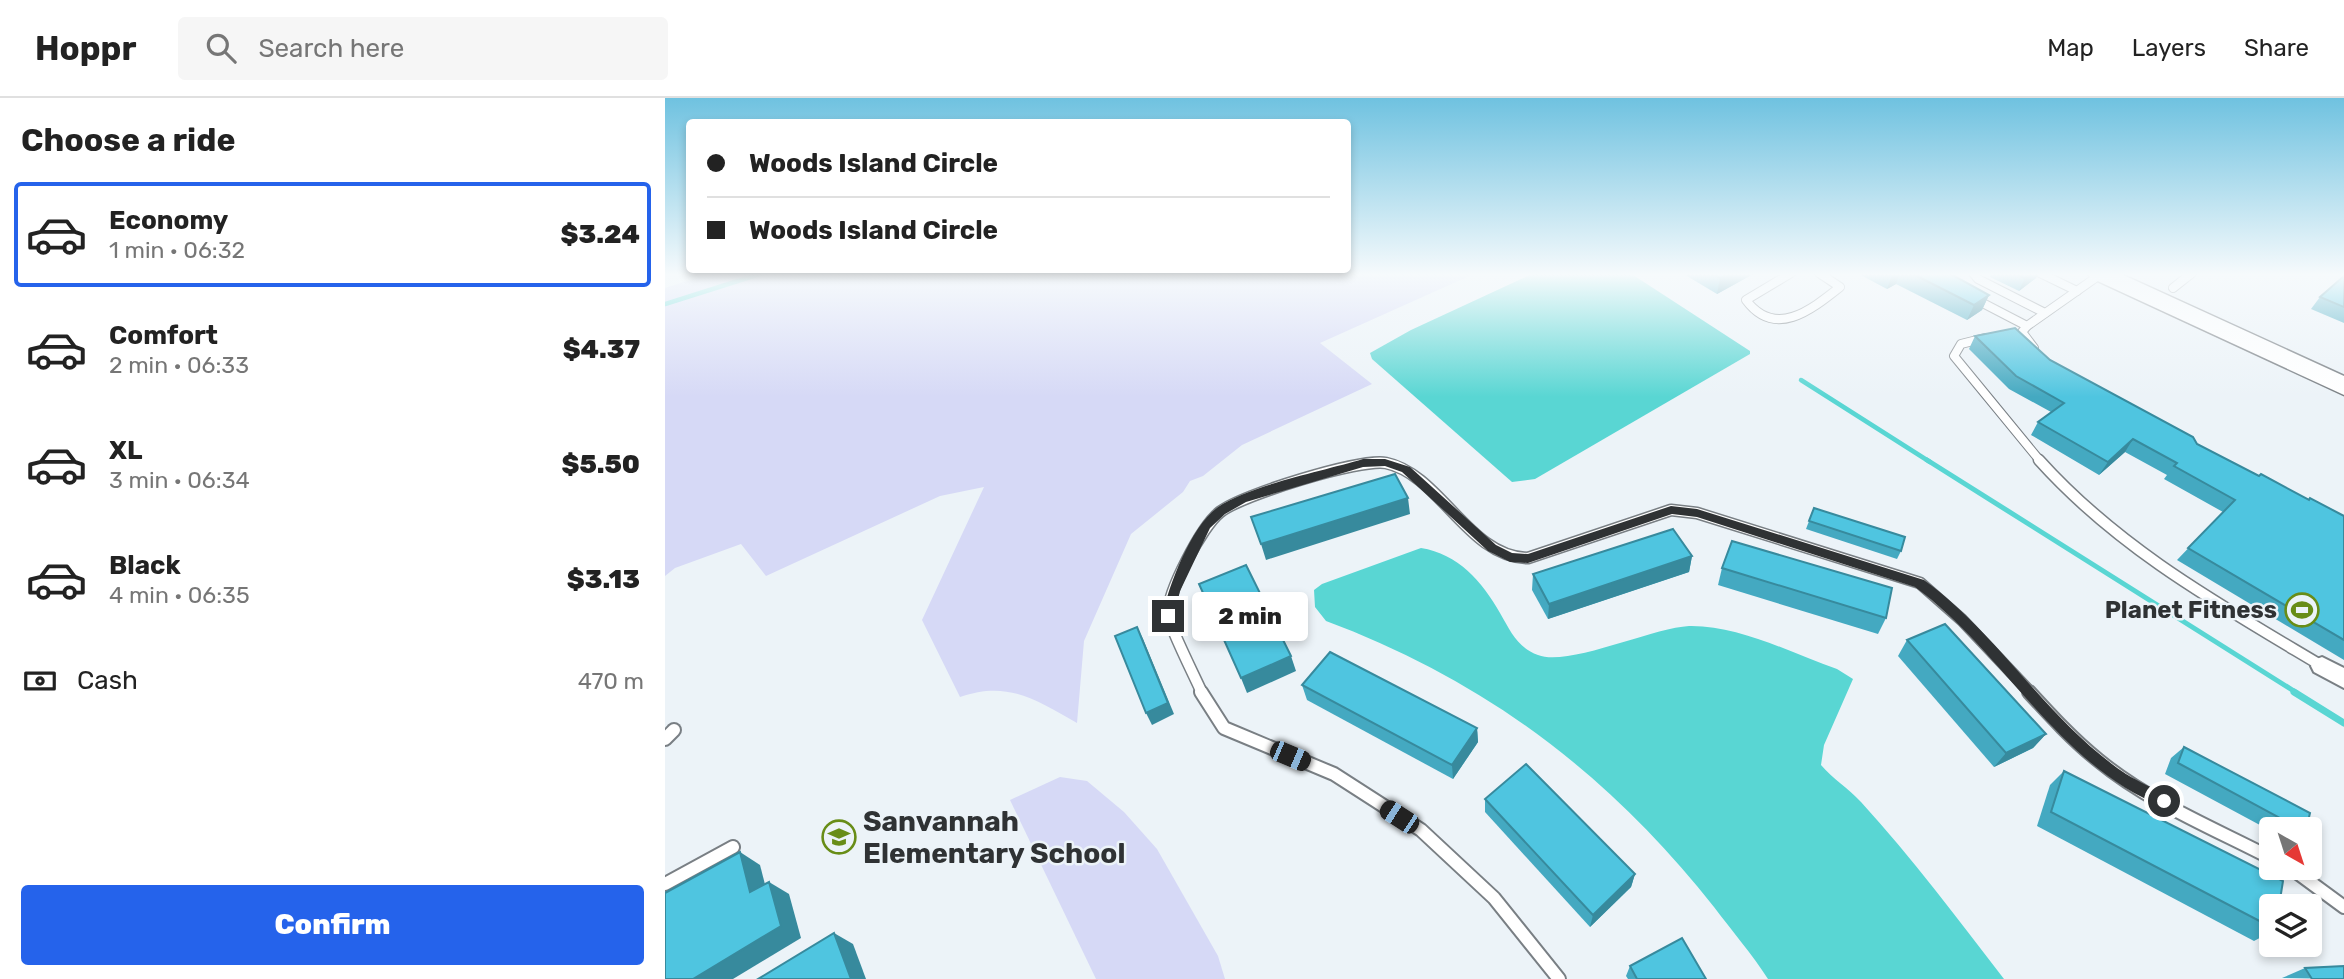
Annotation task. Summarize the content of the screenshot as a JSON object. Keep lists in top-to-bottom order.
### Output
{
  "places": {
    "sports": ["Planet Fitness"],
    "school or university": ["Sanvannah Elementary School"]
  },
  "north": "bottom right",
  "page": {
    "header": "Hoppr",
    "search": "Search here",
    "nav": ["Map", "Layers", "Share"],
    "heading": "Choose a ride",
    "banner": ["Woods Island Circle", "Woods Island Circle"],
    "list": [
      {
        "name": "Economy",
        "note": "1 min · 06:32",
        "value": "$3.24"
      },
      {
        "name": "Comfort",
        "note": "2 min · 06:33",
        "value": "$4.37"
      },
      {
        "name": "XL",
        "note": "3 min · 06:34",
        "value": "$5.50"
      },
      {
        "name": "Black",
        "note": "4 min · 06:35",
        "value": "$3.13"
      }
    ],
    "bubble": "2 min",
    "pay": ["Cash", "470 m"],
    "buttons": "Confirm"
  }
}
